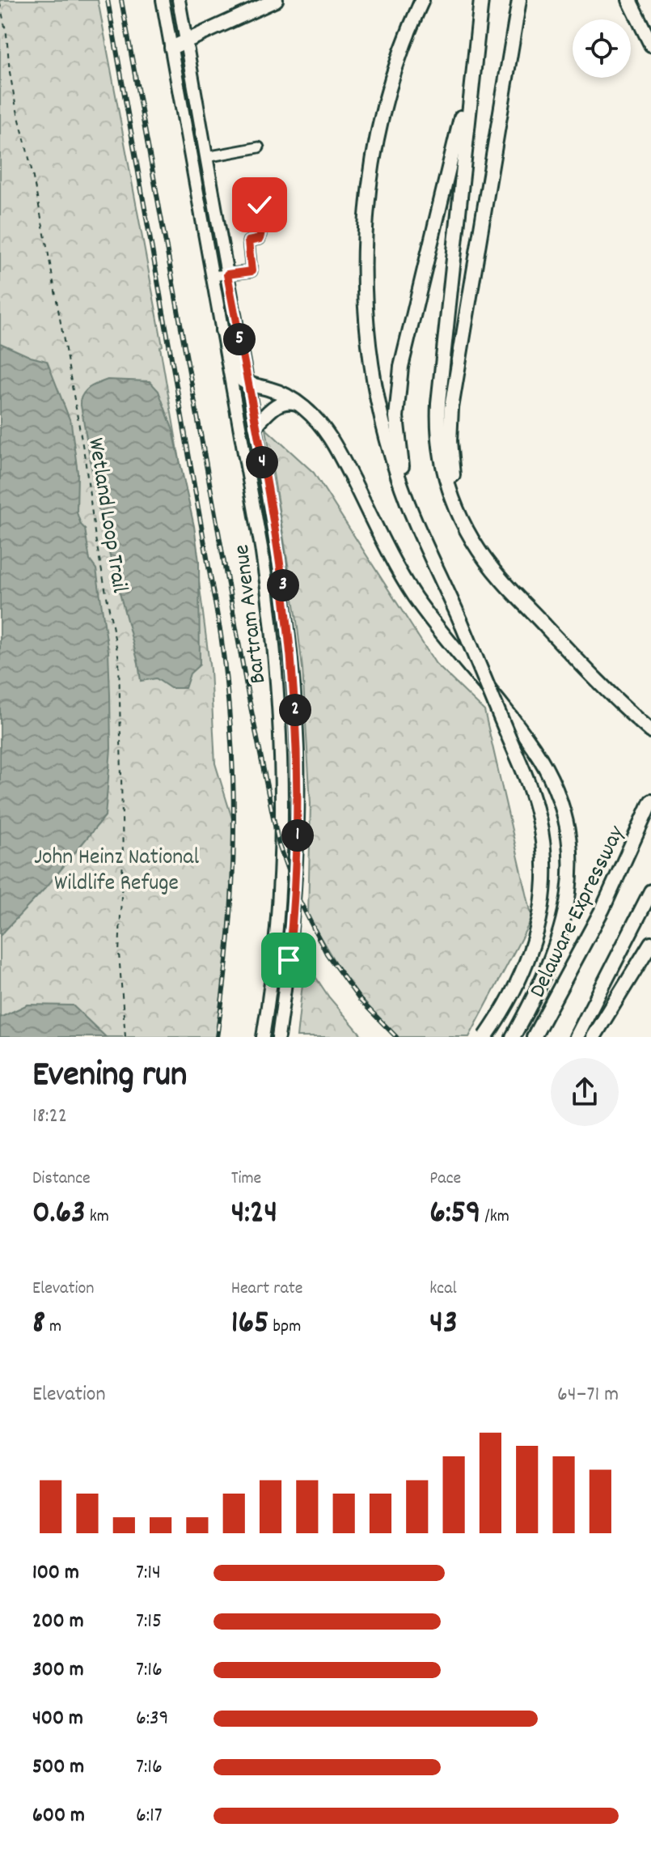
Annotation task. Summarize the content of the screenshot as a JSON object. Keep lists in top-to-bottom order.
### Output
{
  "streets": {
    "highway": ["Delaware Expressway"],
    "main road": ["Bartram Avenue"],
    "path": ["Wetland Loop Trail"]
  },
  "parks": ["John Heinz National Wildlife Refuge"],
  "page": {
    "pins": [
      "5",
      "4",
      "3",
      "2",
      "1"
    ],
    "heading": ["Evening run", "18:22"],
    "stats": [
      ["Distance", "0.63 km"],
      ["Time", "4:24"],
      ["Pace", "6:59 /km"],
      ["Elevation", "8 m"],
      ["Heart rate", "165 bpm"],
      ["kcal", "43"]
    ],
    "chart": ["Elevation", "64–71 m"],
    "list": [
      {
        "name": "100 m",
        "note": "7:14"
      },
      {
        "name": "200 m",
        "note": "7:15"
      },
      {
        "name": "300 m",
        "note": "7:16"
      },
      {
        "name": "400 m",
        "note": "6:39"
      },
      {
        "name": "500 m",
        "note": "7:16"
      },
      {
        "name": "600 m",
        "note": "6:17"
      }
    ]
  }
}
